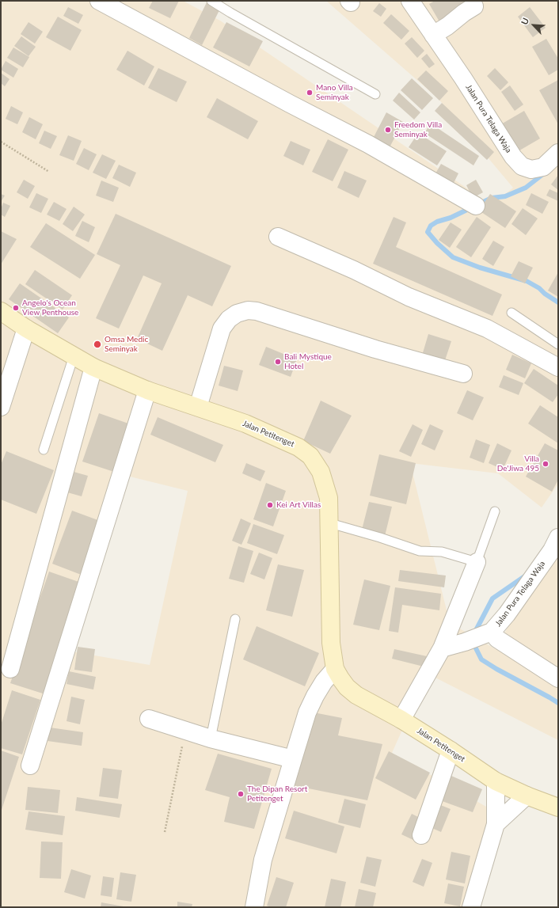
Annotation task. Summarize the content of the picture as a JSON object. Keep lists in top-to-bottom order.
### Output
{
  "streets": {
    "main road": ["Jalan Petitenget"],
    "street": ["Jalan Pura Telaga Waja"]
  },
  "places": [
    "Mano Villa Seminyak",
    "Freedom Villa Seminyak",
    "Angelo's Ocean View Penthouse",
    "Omsa Medic Seminyak",
    "Bali Mystique Hotel",
    "Villa De'Jiwa 495",
    "Kei Art Villas",
    "The Dipan Resort Petitenget"
  ],
  "north": "top left"
}
